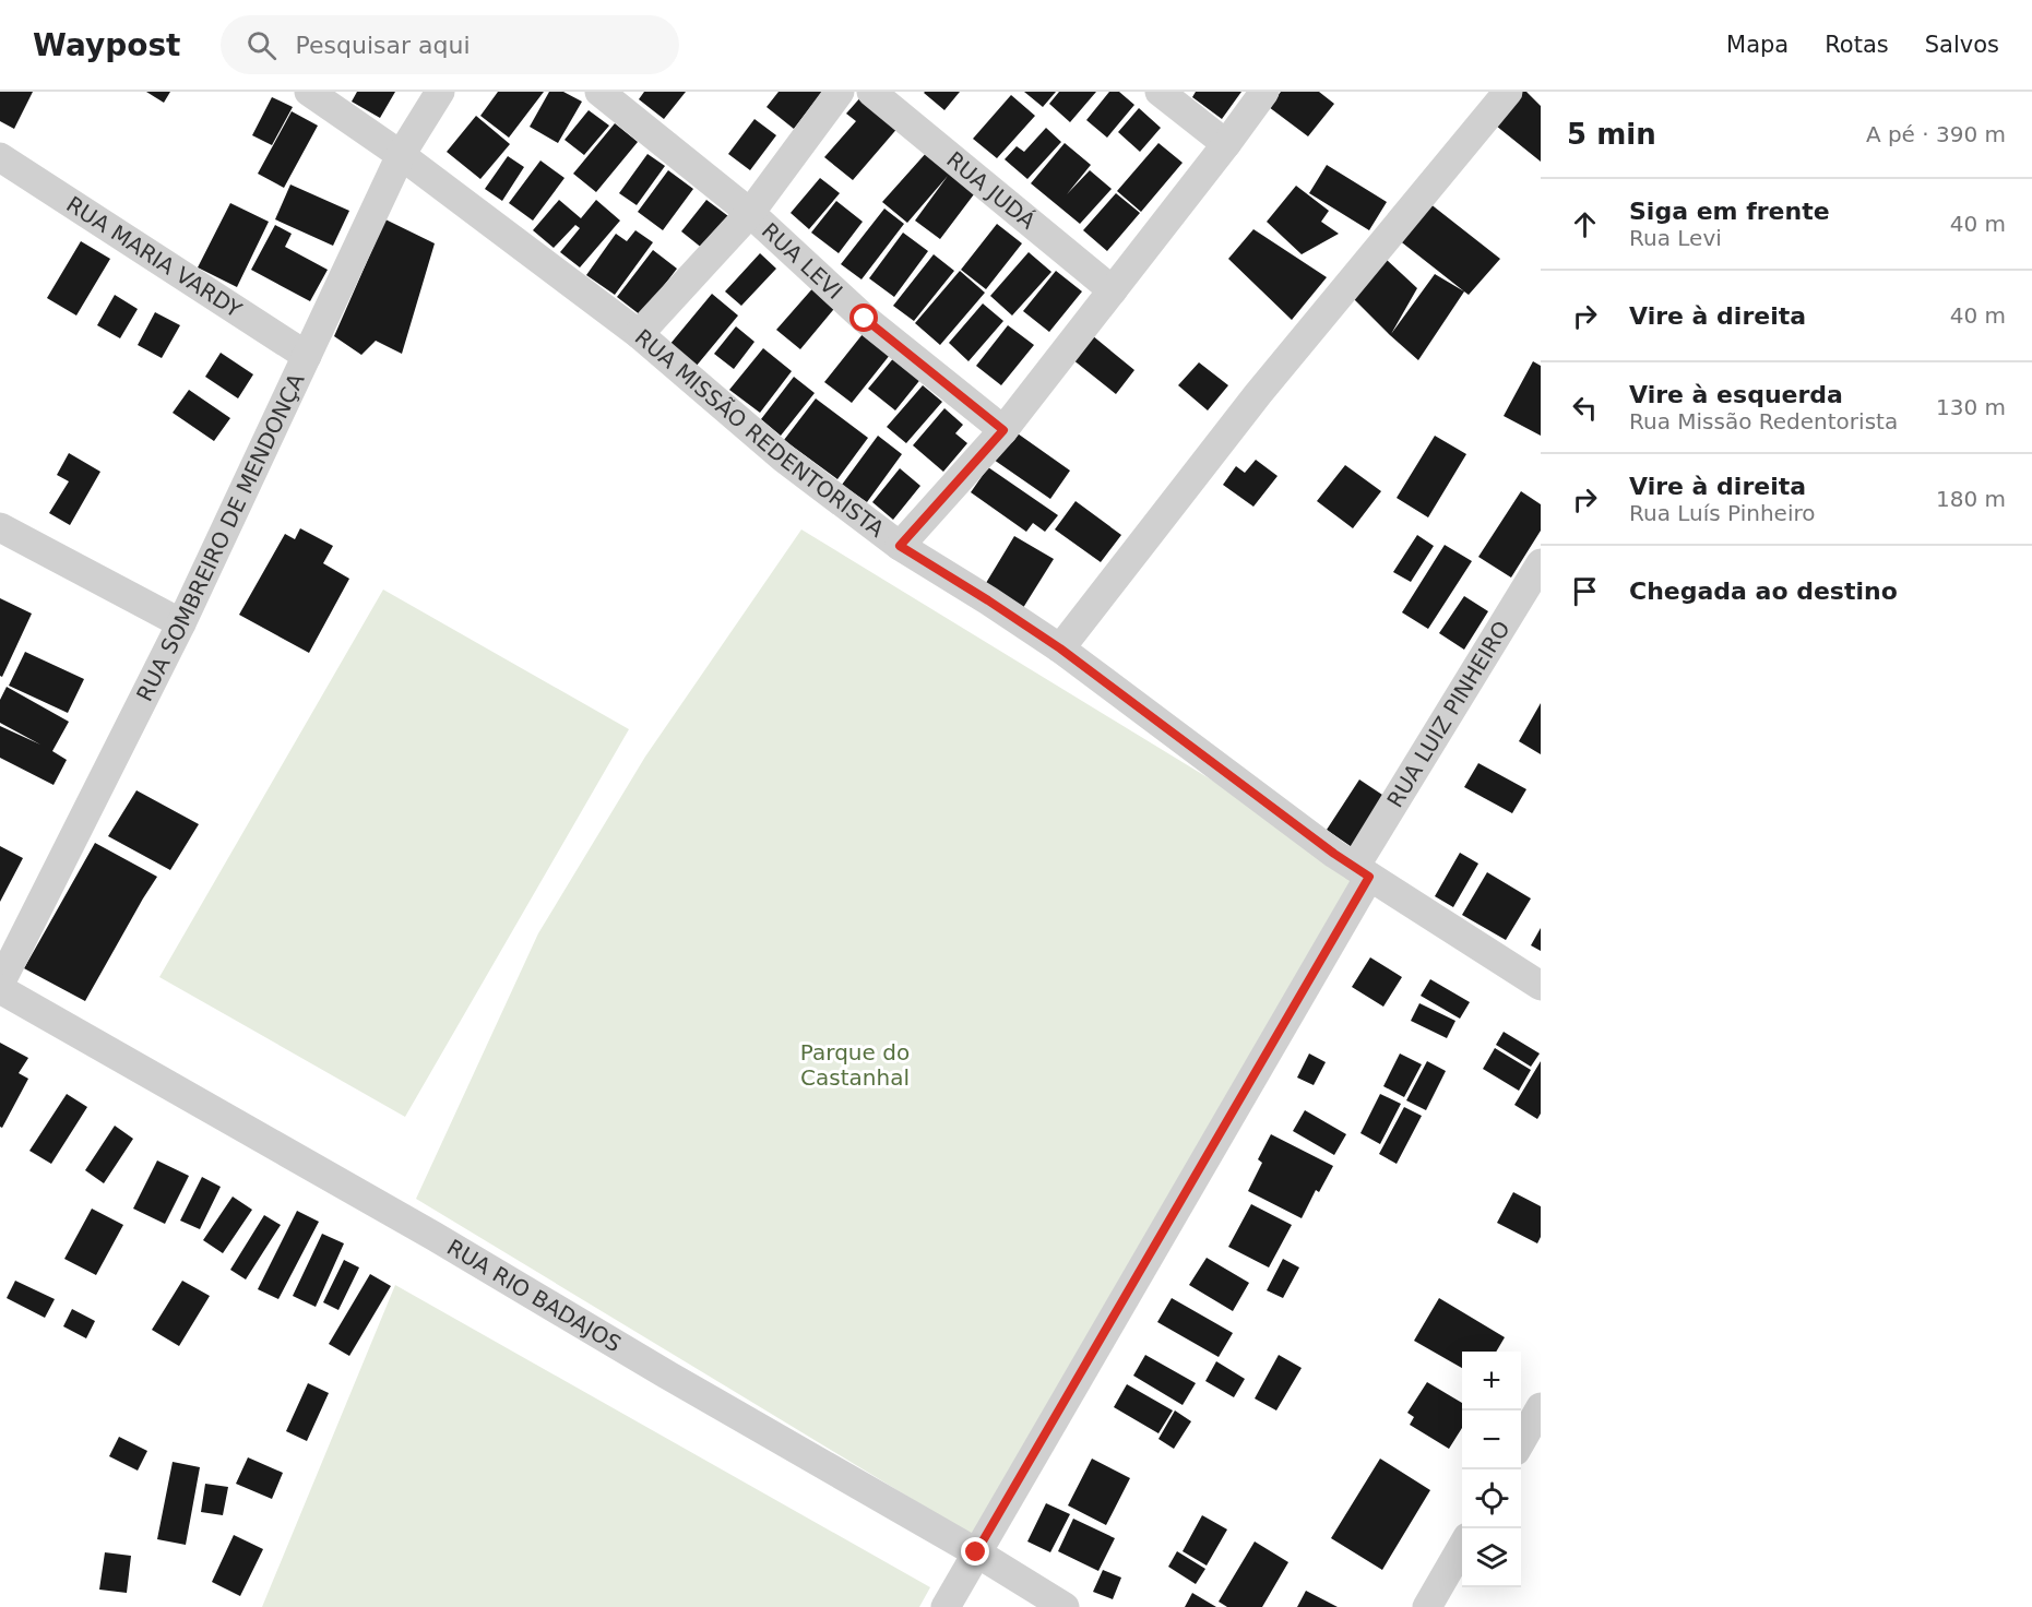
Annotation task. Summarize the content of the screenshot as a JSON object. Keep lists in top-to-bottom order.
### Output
{
  "streets": {
    "street": [
      "RUA JUDÁ",
      "RUA MARIA VARDY",
      "RUA LEVI",
      "RUA MISSÃO REDENTORISTA",
      "RUA SOMBREIRO DE MENDONÇA",
      "RUA LUIZ PINHEIRO",
      "RUA RIO BADAJOS"
    ]
  },
  "crossings": [
    ["RUA MARIA VARDY", "RUA SOMBREIRO DE MENDONÇA"],
    ["RUA MISSÃO REDENTORISTA", "RUA SOMBREIRO DE MENDONÇA"],
    ["RUA MISSÃO REDENTORISTA", "RUA LUIZ PINHEIRO"],
    ["RUA LUIZ PINHEIRO", "RUA RIO BADAJOS"]
  ],
  "parks": ["Parque do Castanhal"],
  "page": {
    "header": "Waypost",
    "search": "Pesquisar aqui",
    "nav": ["Mapa", "Rotas", "Salvos"],
    "heading": ["5 min", "A pé · 390 m"],
    "list": [
      ["Siga em frente", "Rua Levi", "40 m"],
      ["Vire à direita", "40 m"],
      ["Vire à esquerda", "Rua Missão Redentorista", "130 m"],
      ["Vire à direita", "Rua Luís Pinheiro", "180 m"],
      "Chegada ao destino"
    ],
    "map_buttons": ["+", "−"]
  }
}
